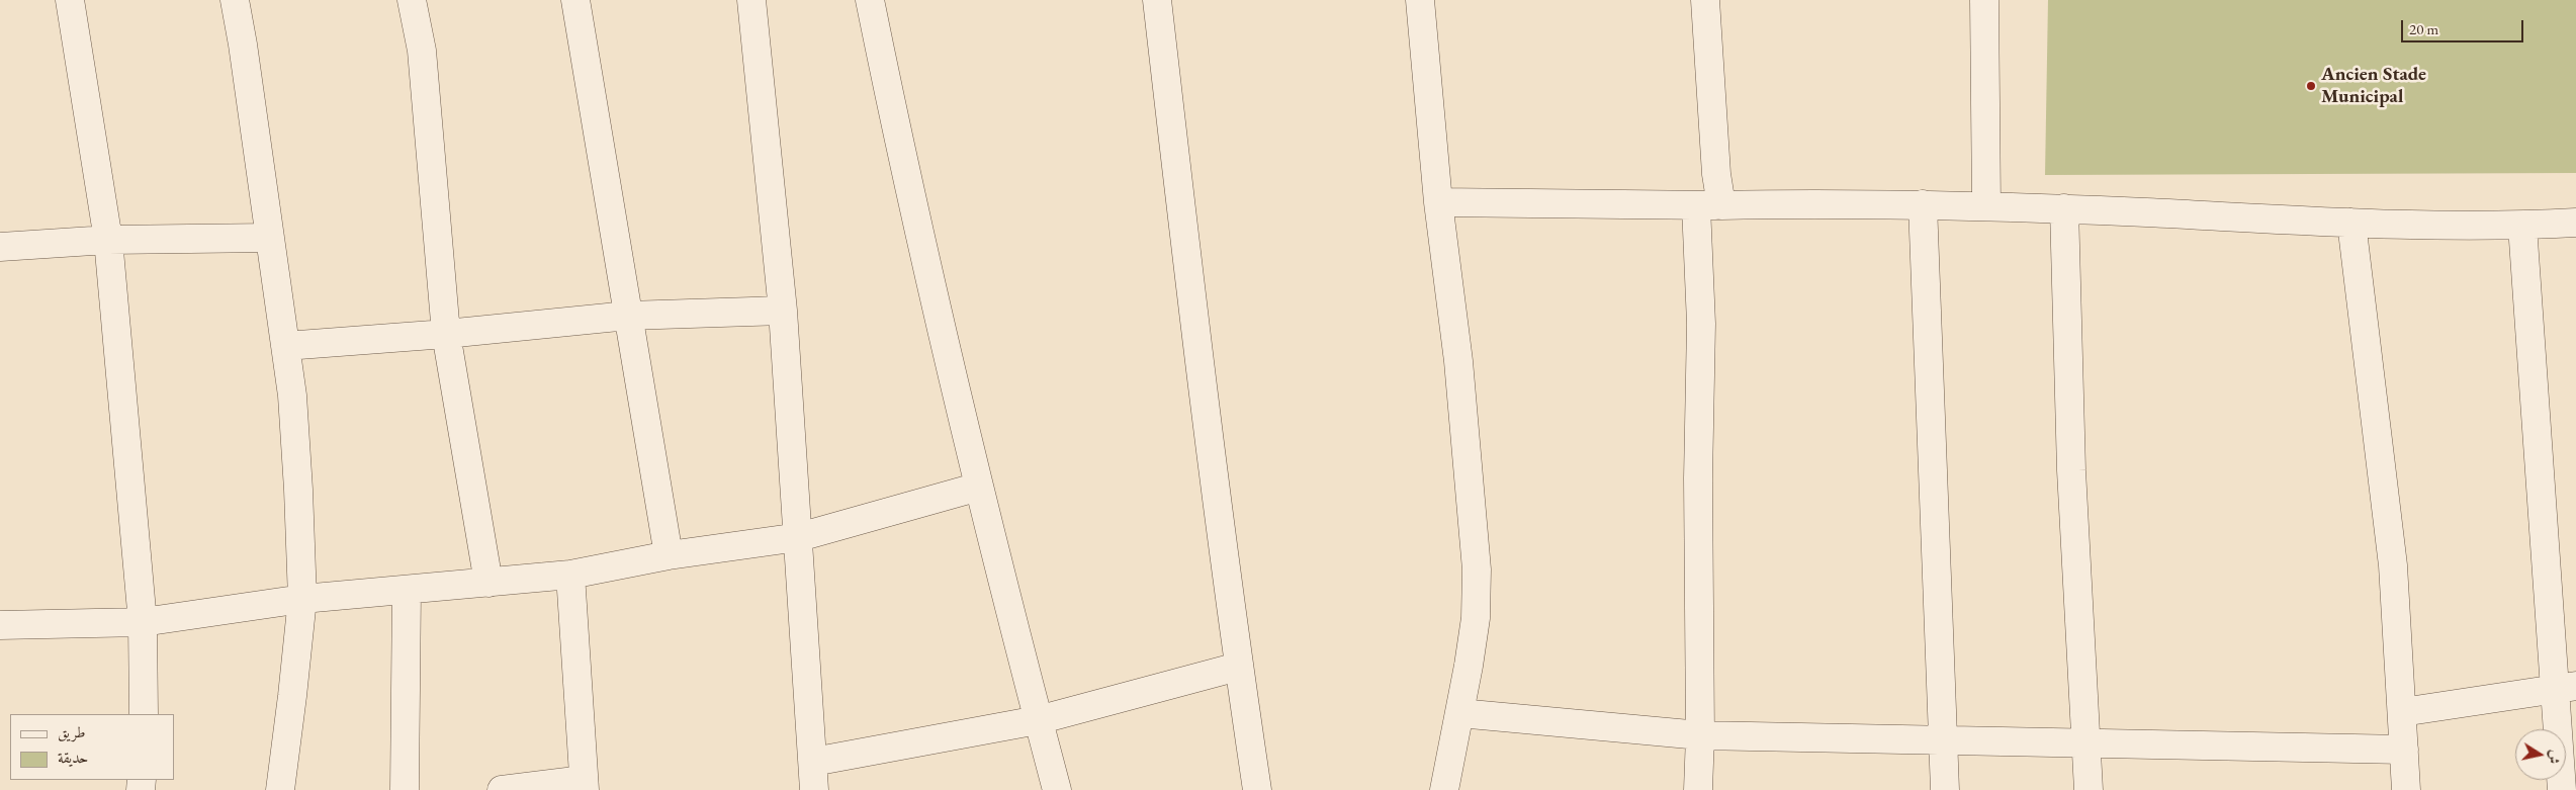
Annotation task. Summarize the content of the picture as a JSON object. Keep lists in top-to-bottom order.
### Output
{
  "places": ["Ancien Stade Municipal"],
  "legend": ["طريق", "حديقة"],
  "scale_bar": "20 m",
  "north": "right"
}
